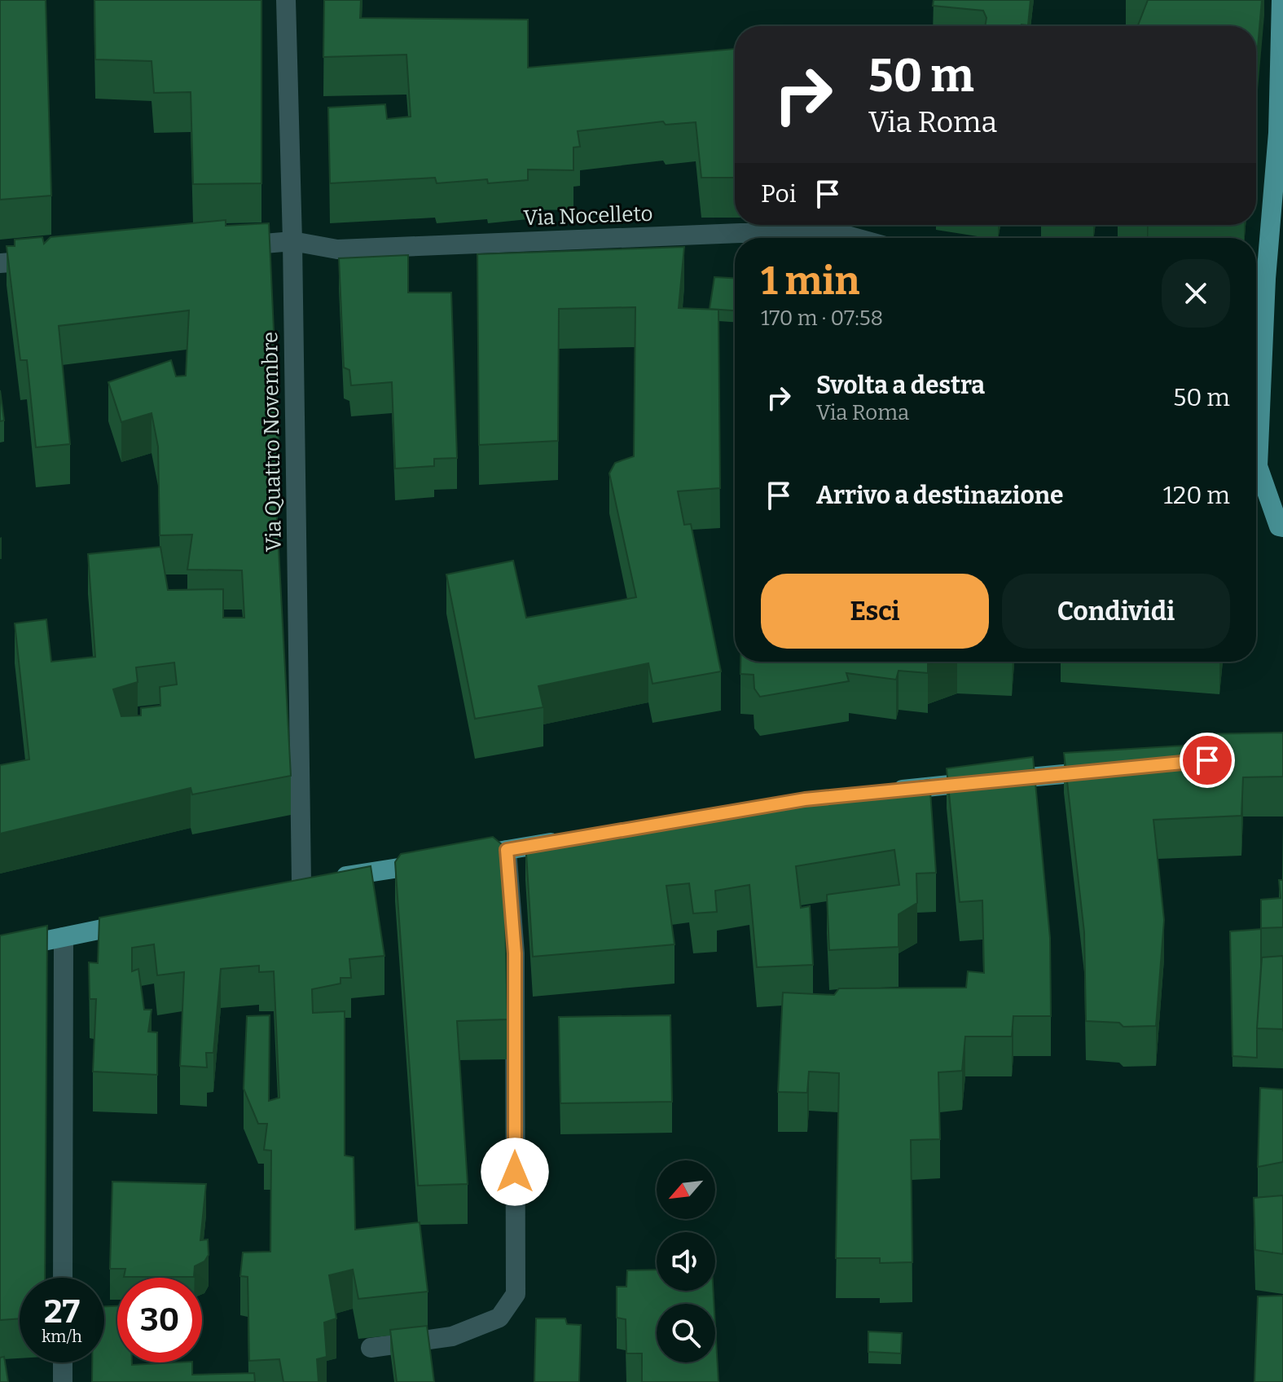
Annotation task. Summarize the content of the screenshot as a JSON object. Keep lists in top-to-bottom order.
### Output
{
  "streets": {
    "street": ["Via Nocelleto", "Via Quattro Novembre"]
  },
  "crossings": [
    ["Via Nocelleto", "Via Quattro Novembre"]
  ],
  "north": "bottom left",
  "page": {
    "turn": ["50 m", "Via Roma"],
    "then": "Poi",
    "heading": ["1 min", "170 m · 07:58"],
    "list": [
      {
        "name": "Svolta a destra",
        "note": "Via Roma",
        "value": "50 m"
      },
      {
        "name": "Arrivo a destinazione",
        "value": "120 m"
      }
    ],
    "buttons": ["Esci", "Condividi"],
    "speed": "27 km/h",
    "limit": "30"
  }
}
